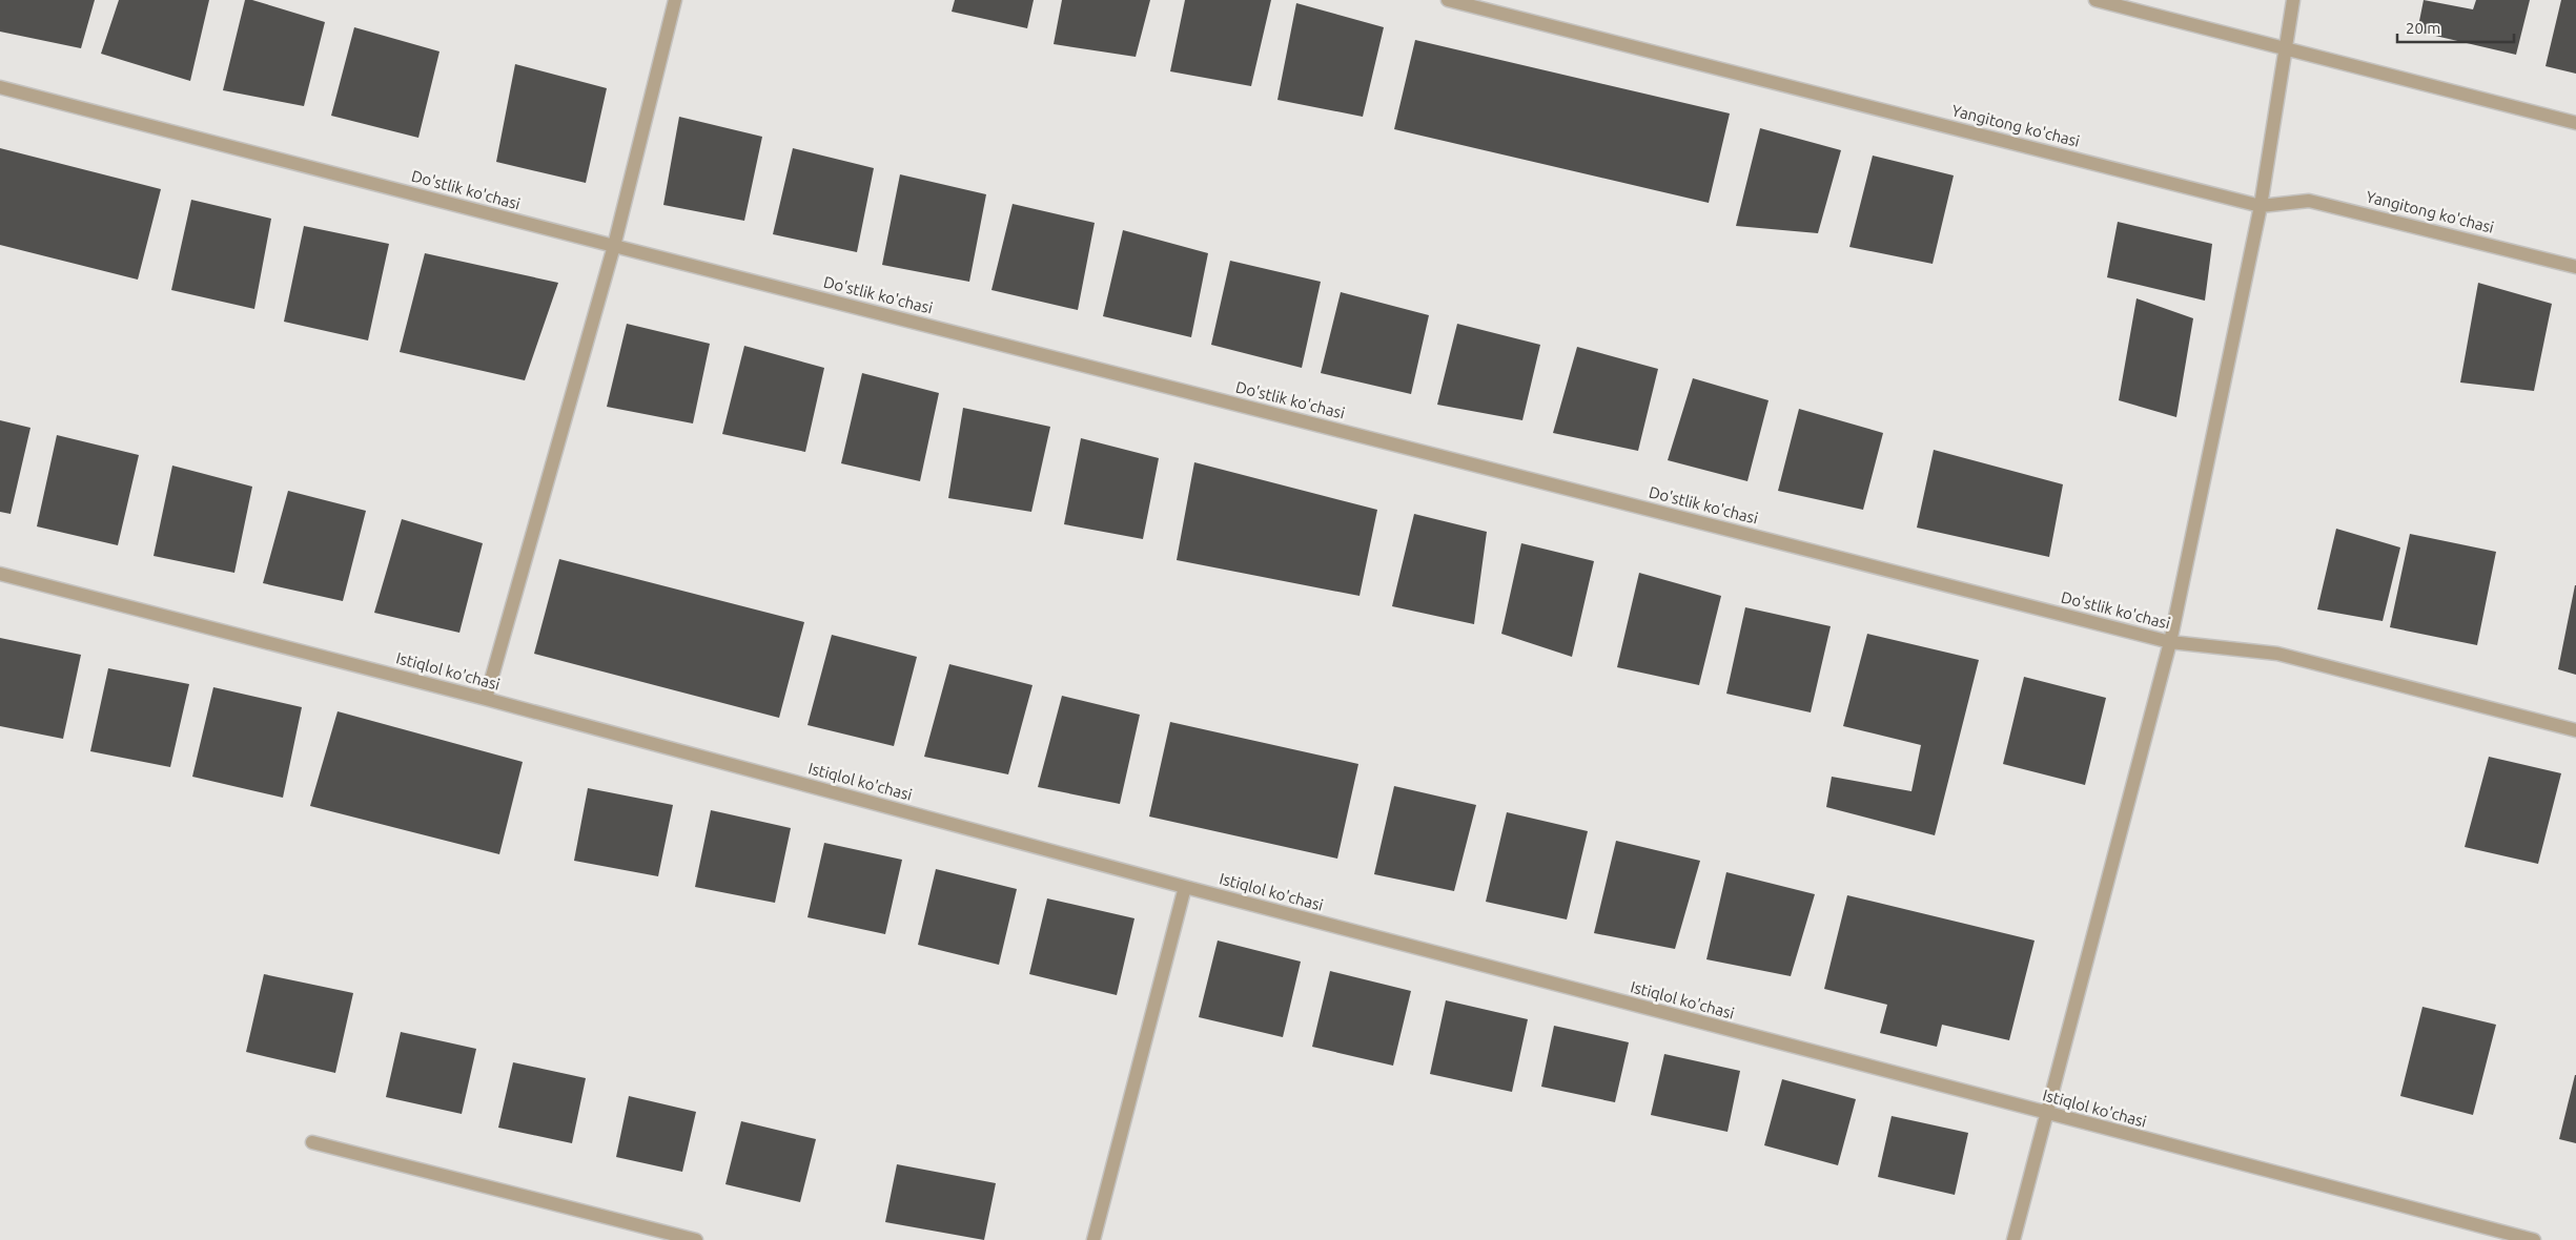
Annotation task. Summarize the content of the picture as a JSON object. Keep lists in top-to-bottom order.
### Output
{
  "streets": {
    "street": ["Yangitong ko'chasi", "Do'stlik ko'chasi", "Istiqlol ko'chasi"]
  },
  "scale_bar": "20 m"
}
